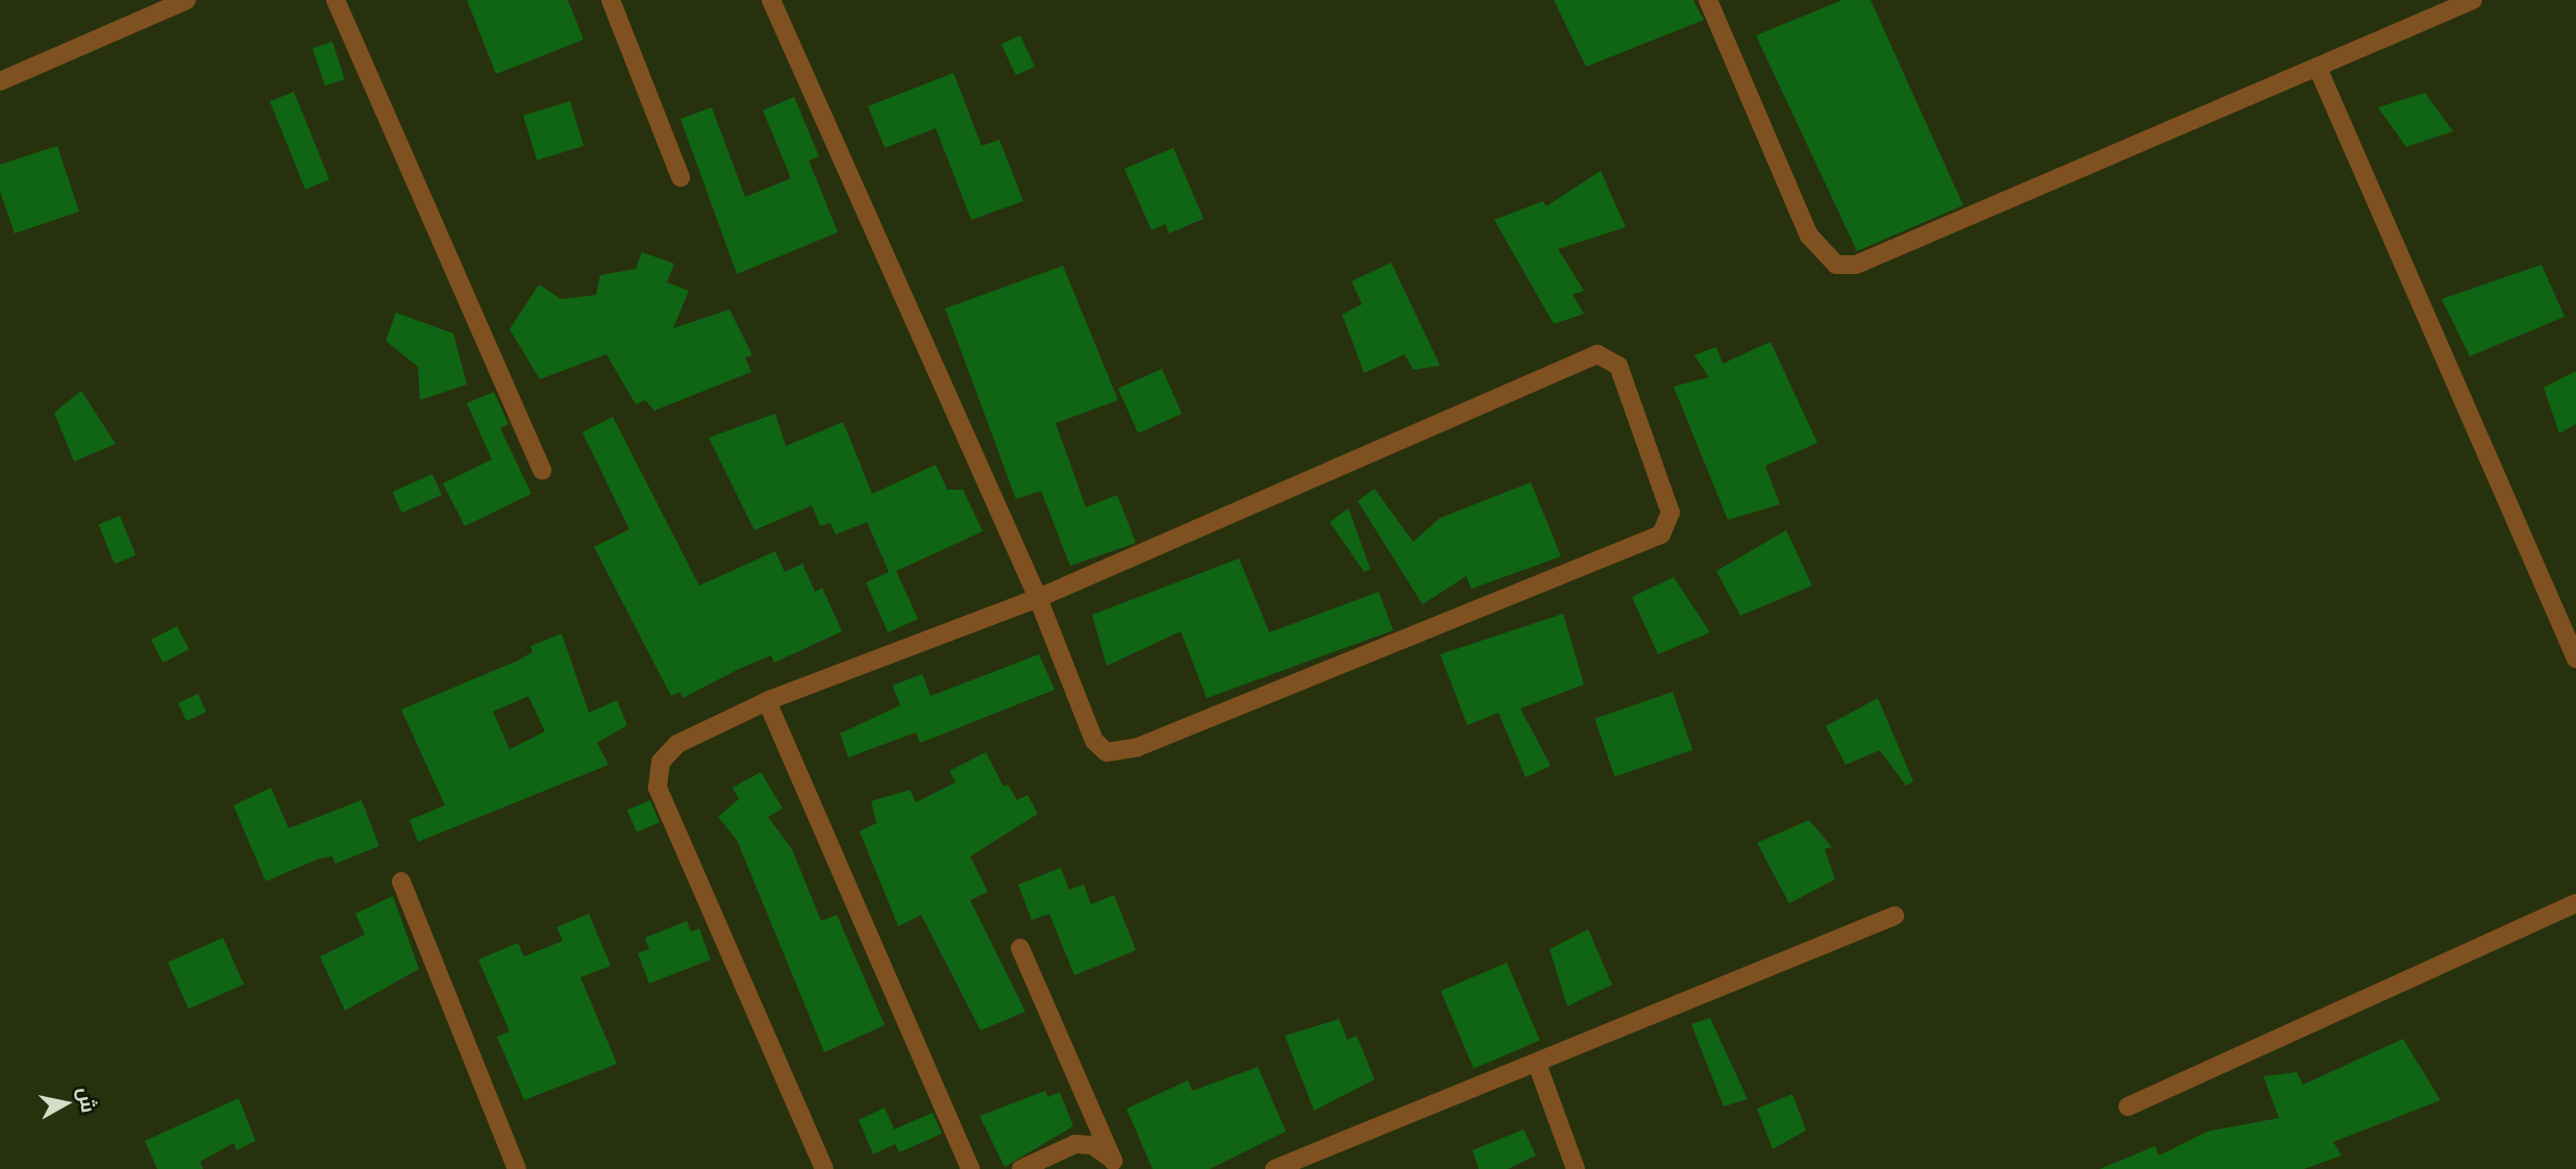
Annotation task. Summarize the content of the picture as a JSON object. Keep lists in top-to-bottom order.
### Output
{
  "north": "right"
}
